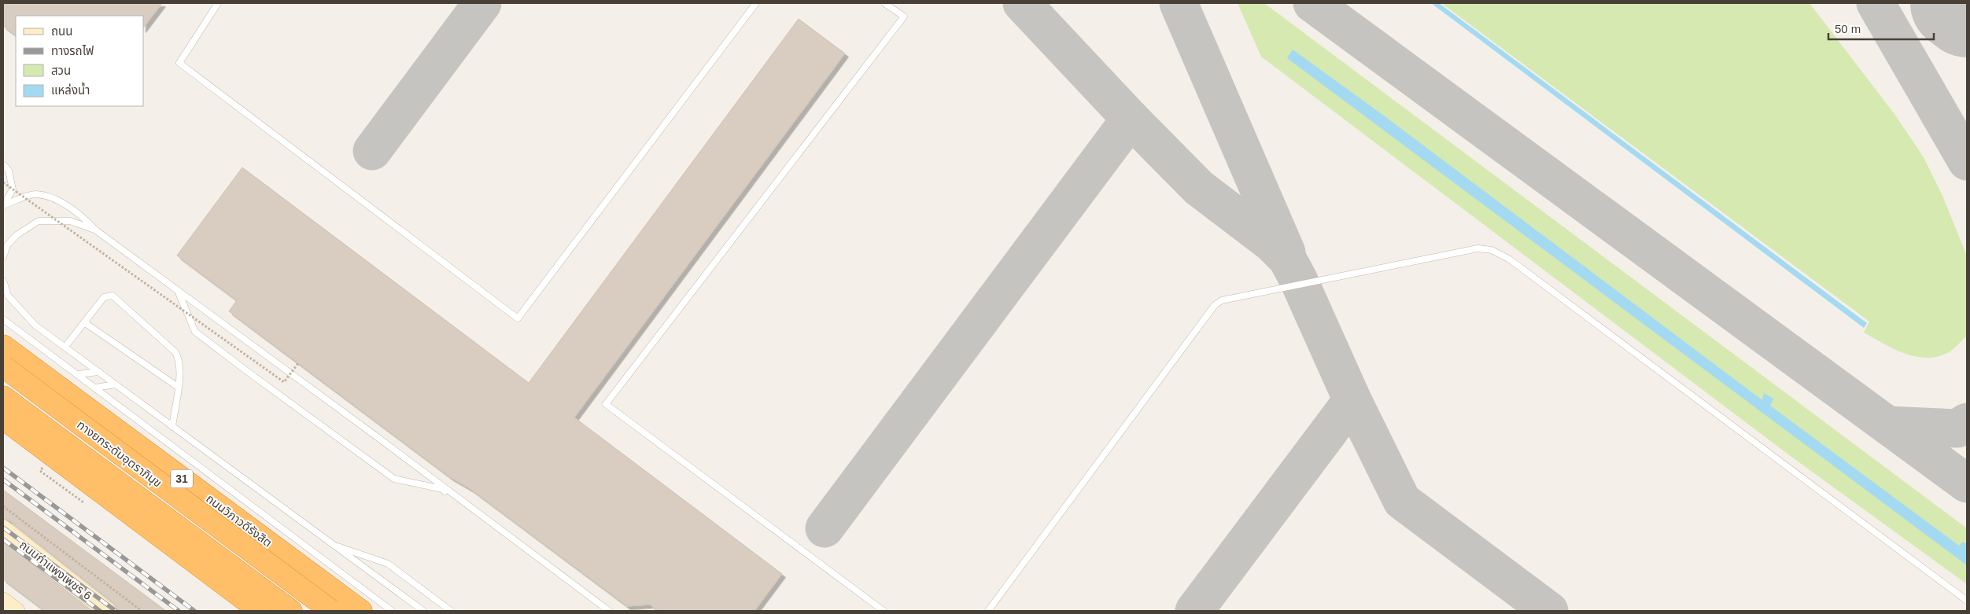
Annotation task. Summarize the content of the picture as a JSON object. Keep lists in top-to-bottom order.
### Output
{
  "streets": {
    "highway": ["ทางยกระดับอุตราภิมุข", "31", "ถนนวิภาวดีรังสิต"],
    "main road": ["ถนนกำแพงเพชร 6"]
  },
  "legend": [
    "ถนน",
    "ทางรถไฟ",
    "สวน",
    "แหล่งน้ำ"
  ],
  "scale_bar": "50 m"
}
